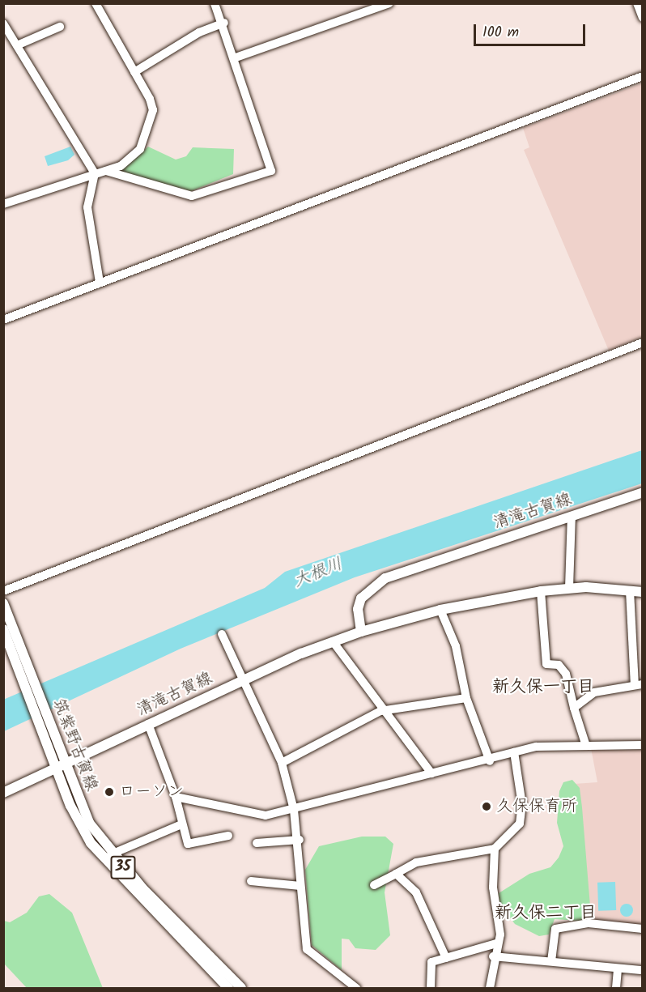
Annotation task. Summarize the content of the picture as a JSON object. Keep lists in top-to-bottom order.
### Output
{
  "streets": {
    "main road": ["清滝古賀線", "筑紫野古賀線", "35"]
  },
  "crossings": [
    ["清滝古賀線", "筑紫野古賀線"]
  ],
  "districts": ["新久保一丁目", "新久保二丁目"],
  "water": ["大根川"],
  "places": ["ローソン", "久保保育所"],
  "scale_bar": "100 m"
}
